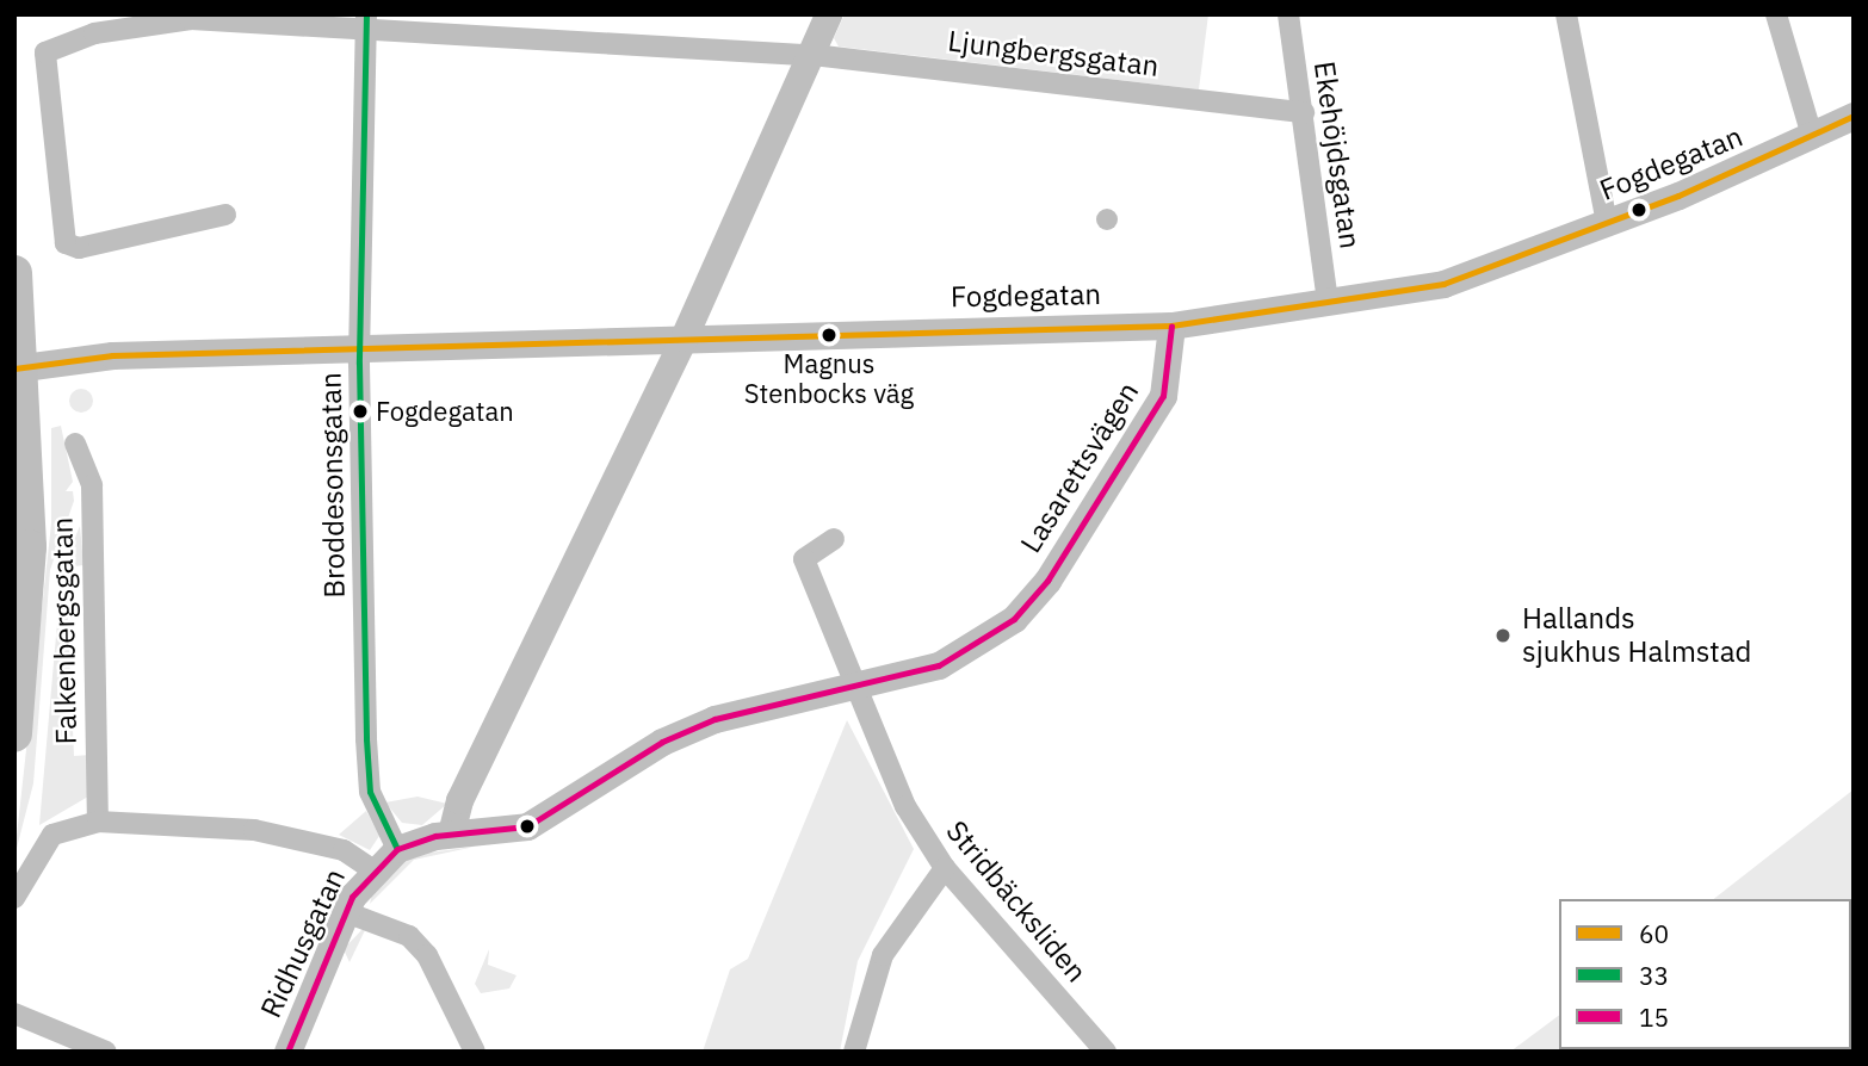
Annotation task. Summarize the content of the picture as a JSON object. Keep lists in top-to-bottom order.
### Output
{
  "streets": {
    "street": [
      "Ljungbergsgatan",
      "Ekehöjdsgatan",
      "Fogdegatan",
      "Lasarettsvägen",
      "Broddesonsgatan",
      "Falkenbergsgatan",
      "Stridbäcksliden",
      "Ridhusgatan"
    ]
  },
  "crossings": [
    ["Ljungbergsgatan", "Ekehöjdsgatan"],
    ["Ljungbergsgatan", "Broddesonsgatan"],
    ["Ekehöjdsgatan", "Fogdegatan"],
    ["Fogdegatan", "Lasarettsvägen"],
    ["Fogdegatan", "Broddesonsgatan"],
    ["Lasarettsvägen", "Stridbäcksliden"],
    ["Broddesonsgatan", "Ridhusgatan"]
  ],
  "places": ["Magnus Stenbocks väg", "Fogdegatan", "Hallands sjukhus Halmstad"],
  "lines": ["transit line 33", "transit line 60", "transit line 15"],
  "legend": ["60", "33", "15"]
}
